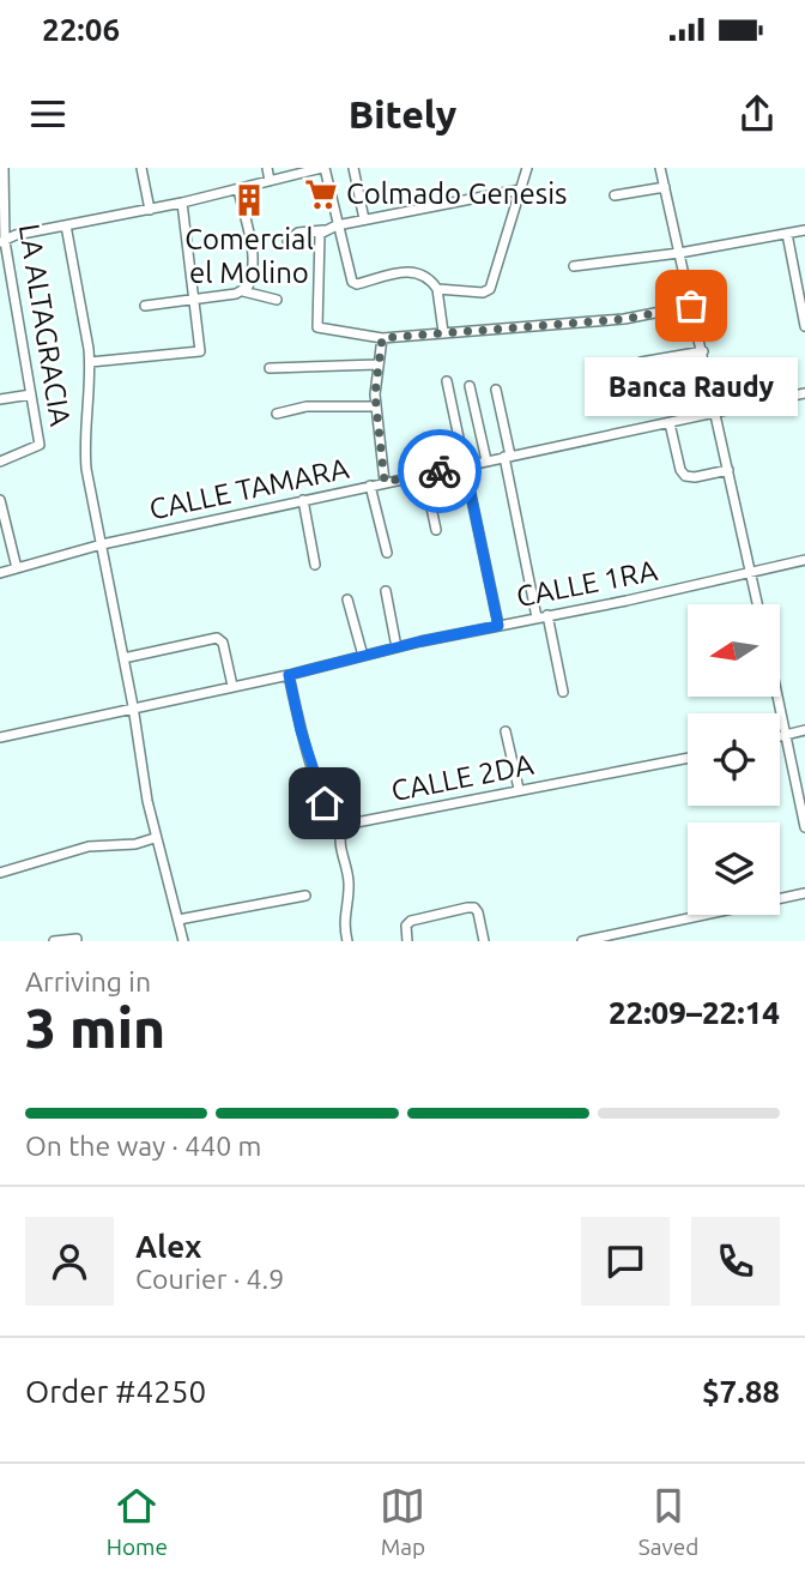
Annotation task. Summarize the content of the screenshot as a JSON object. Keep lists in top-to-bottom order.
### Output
{
  "streets": {
    "street": [
      "LA ALTAGRACIA",
      "CALLE TAMARA",
      "CALLE 1RA",
      "CALLE 2DA"
    ]
  },
  "places": {
    "supermarket": ["Colmado Genesis"],
    "building": ["Comercial el Molino"],
    "other": ["Banca Raudy"]
  },
  "north": "left",
  "page": {
    "status": "22:06",
    "header": "Bitely",
    "bubble": "Banca Raudy",
    "heading": ["3 min", "Arriving in", "22:09–22:14"],
    "panel": [
      "Alex",
      "Courier · 4.9",
      "Order #4250",
      "$7.88"
    ],
    "bar": "On the way · 440 m",
    "tabs": ["Home", "Map", "Saved"]
  }
}
